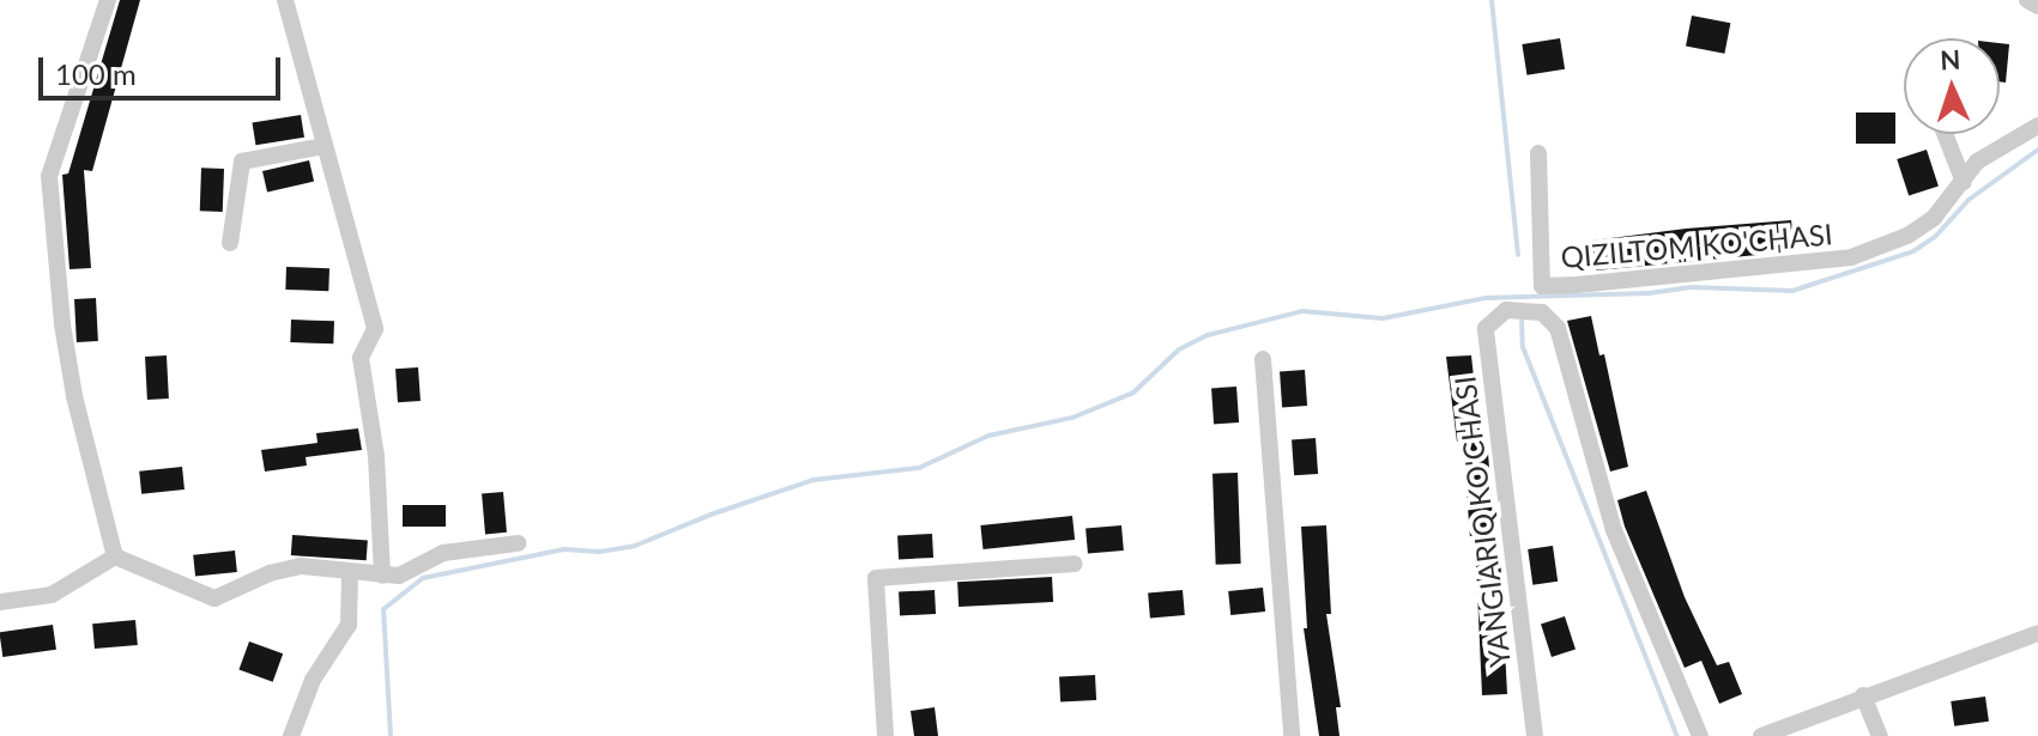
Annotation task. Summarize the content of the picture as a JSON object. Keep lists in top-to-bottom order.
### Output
{
  "streets": {
    "street": ["QIZILTOM KO'CHASI", "YANGIARIQ KO'CHASI"]
  },
  "scale_bar": "100 m",
  "north": "top"
}
